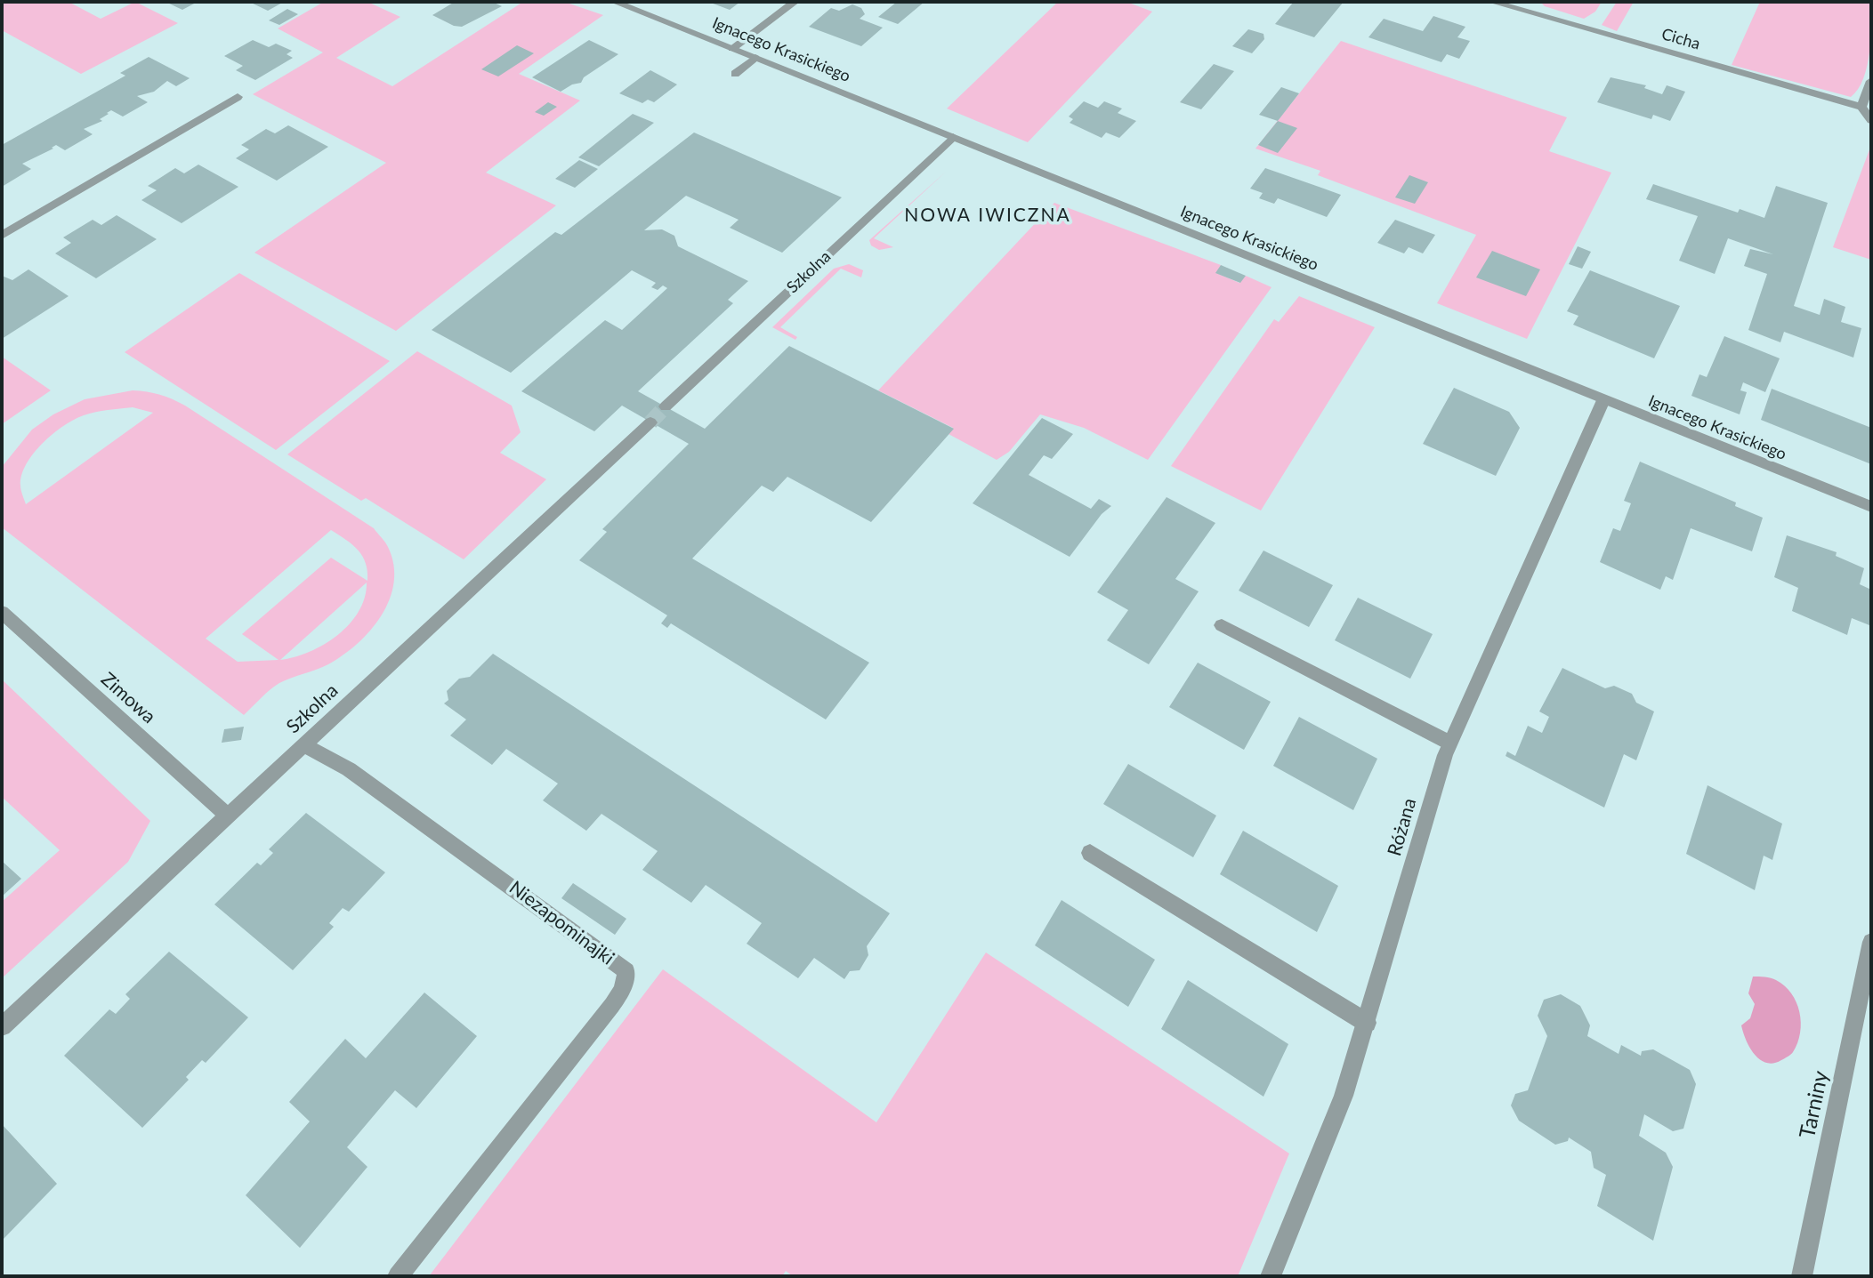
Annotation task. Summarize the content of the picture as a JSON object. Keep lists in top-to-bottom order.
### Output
{
  "streets": {
    "street": [
      "Cicha",
      "Ignacego Krasickiego",
      "Szkolna",
      "Zimowa",
      "Różana",
      "Niezapominajki",
      "Tarniny"
    ]
  },
  "crossings": [
    ["Ignacego Krasickiego", "Szkolna"],
    ["Ignacego Krasickiego", "Różana"],
    ["Szkolna", "Zimowa"],
    ["Szkolna", "Niezapominajki"]
  ],
  "districts": ["NOWA IWICZNA"]
}
